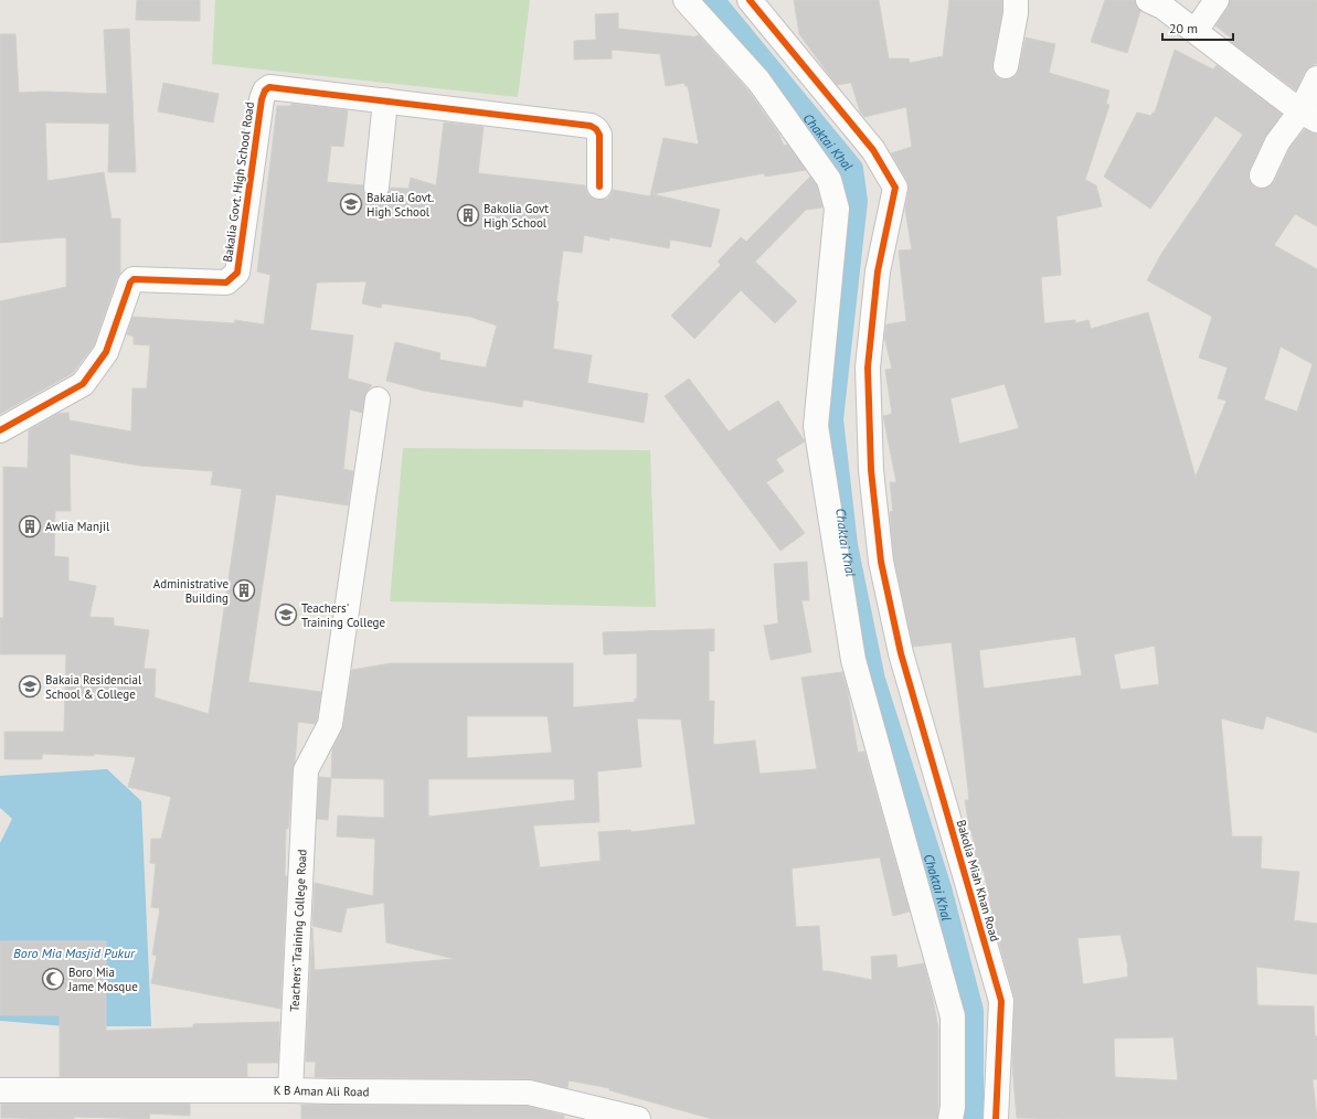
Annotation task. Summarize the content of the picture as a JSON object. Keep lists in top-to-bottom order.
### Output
{
  "streets": {
    "street": [
      "Bakalia Govt. High School Road",
      "Bakolia Miah Khan Road",
      "Teachers' Training College Road",
      "K B Aman Ali Road"
    ]
  },
  "crossings": [
    ["Teachers' Training College Road", "K B Aman Ali Road"]
  ],
  "water": ["Chaktai Khal", "Boro Mia Masjid Pukur"],
  "places": {
    "school or university": ["Bakalia Govt. High School", "Teachers' Training College", "Bakaia Residencial School & College"],
    "building": ["Bakolia Govt High School", "Awlia Manjil", "Administrative Building"],
    "mosque": ["Boro Mia Jame Mosque"]
  },
  "scale_bar": "20 m"
}
